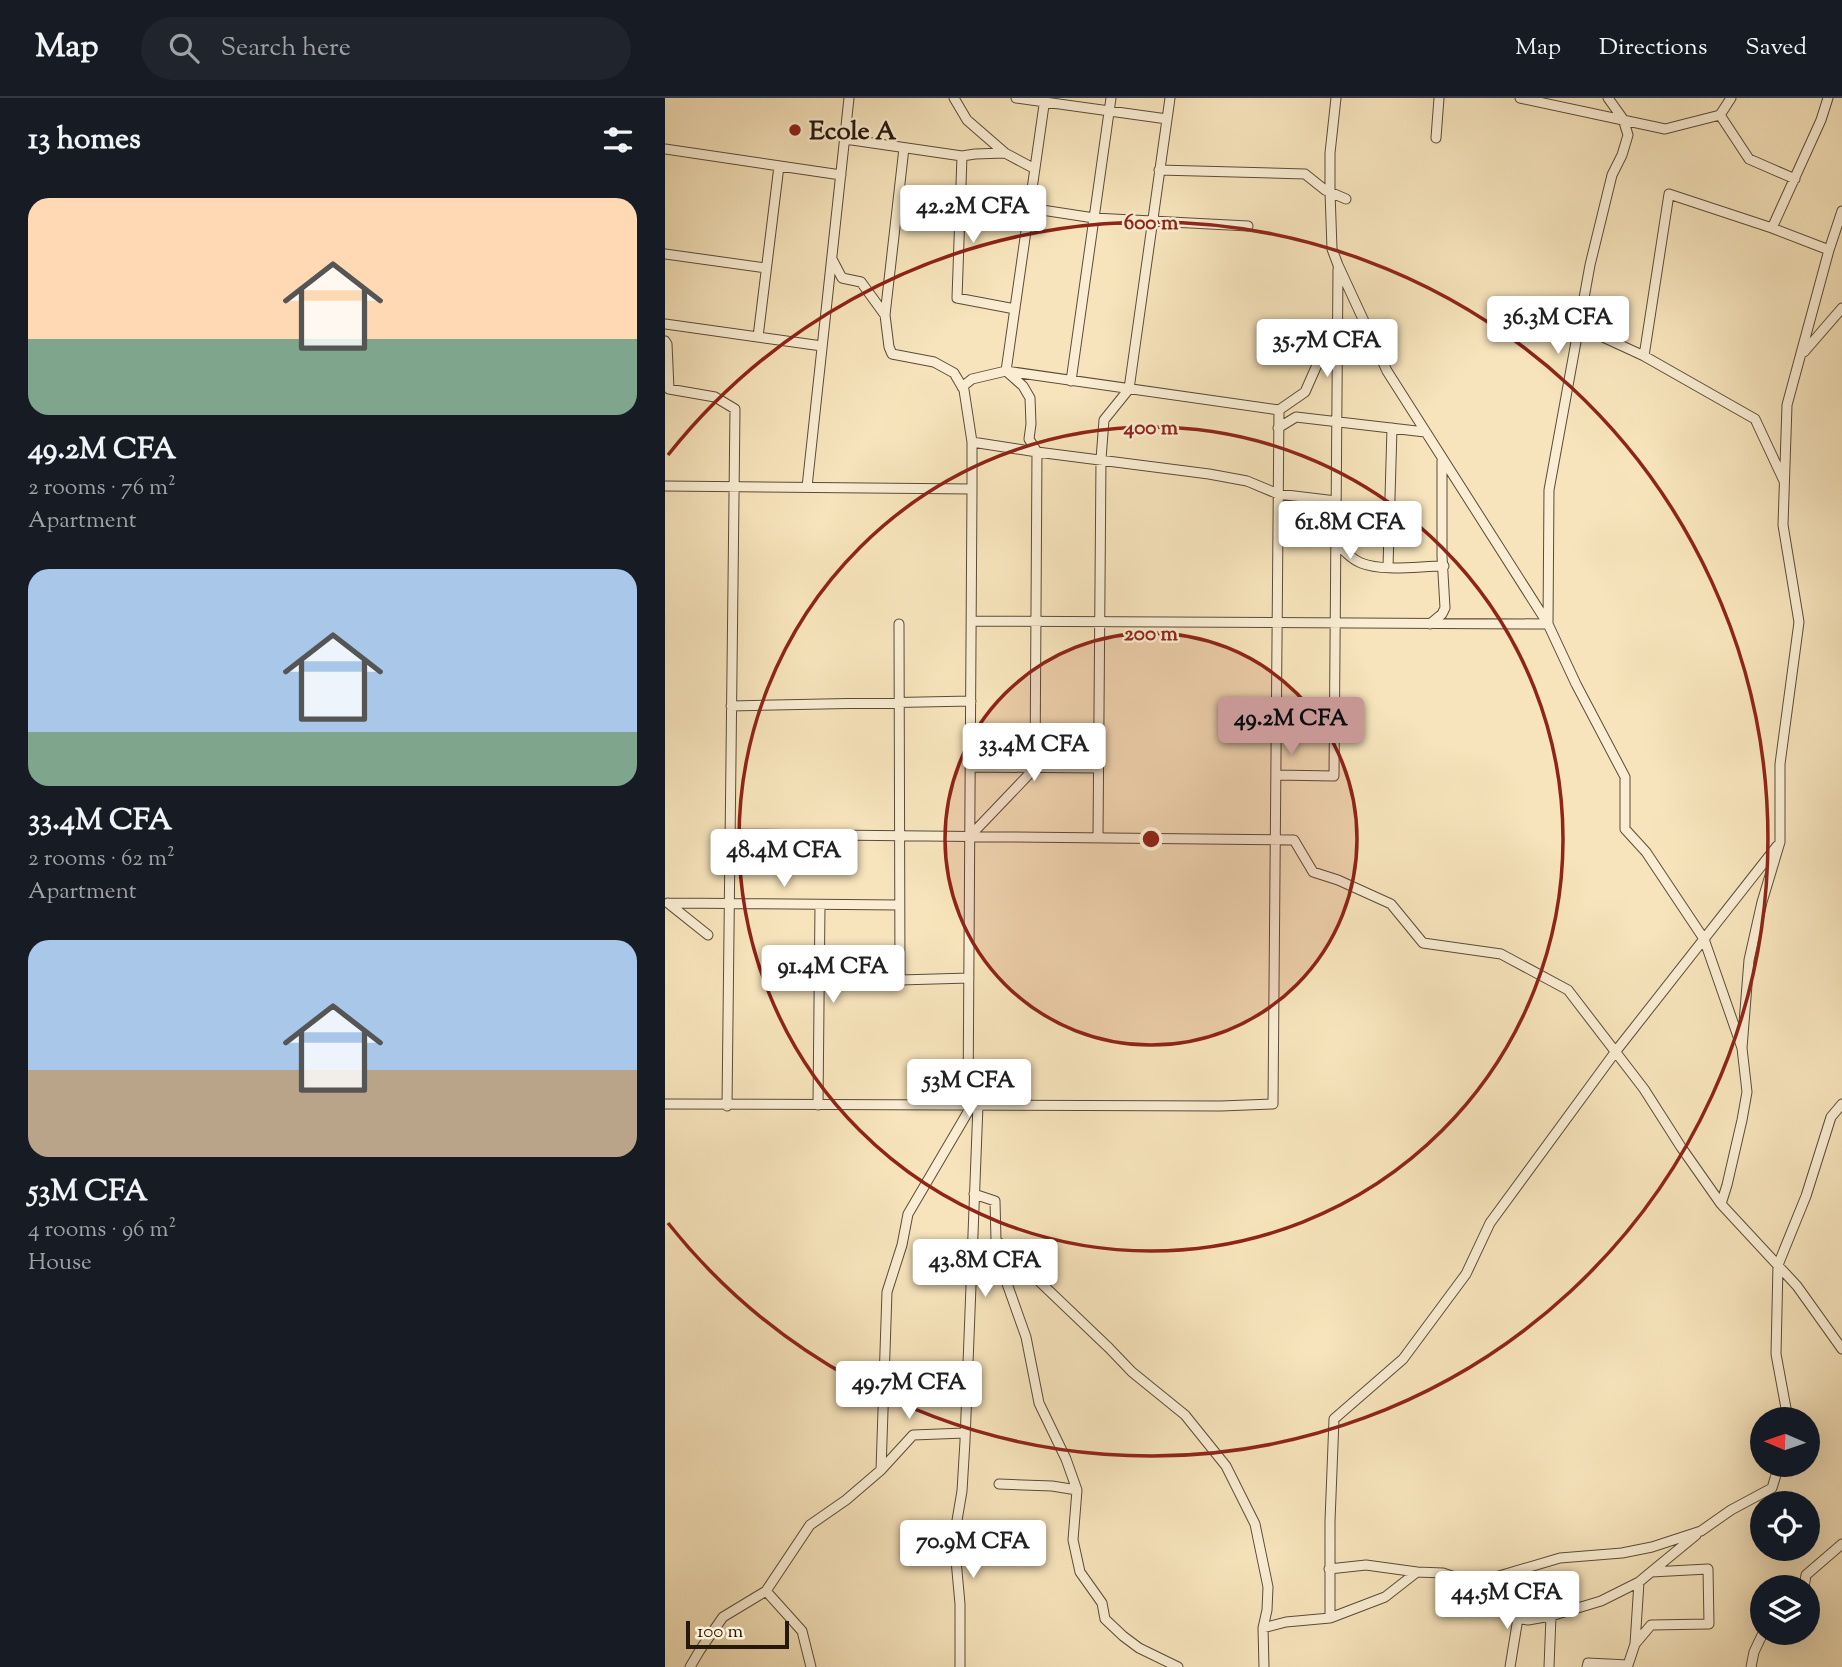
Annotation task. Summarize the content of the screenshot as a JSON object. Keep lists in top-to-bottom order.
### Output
{
  "places": ["Ecole A"],
  "scale_bar": "100 m",
  "north": "left",
  "page": {
    "header": "Map",
    "search": "Search here",
    "nav": ["Map", "Directions", "Saved"],
    "heading": "13 homes",
    "list": [
      {
        "name": "49.2M CFA",
        "note": "2 rooms · 76 m² · Apartment"
      },
      {
        "name": "33.4M CFA",
        "note": "2 rooms · 62 m² · Apartment"
      },
      {
        "name": "53M CFA",
        "note": "4 rooms · 96 m² · House"
      }
    ],
    "price": [
      "42.2M CFA",
      "36.3M CFA",
      "35.7M CFA",
      "61.8M CFA",
      "49.2M CFA",
      "33.4M CFA",
      "48.4M CFA",
      "91.4M CFA",
      "53M CFA",
      "43.8M CFA",
      "49.7M CFA",
      "70.9M CFA",
      "44.5M CFA"
    ],
    "scale": "100 m"
  },
  "rings": ["600 m", "400 m", "200 m"]
}
